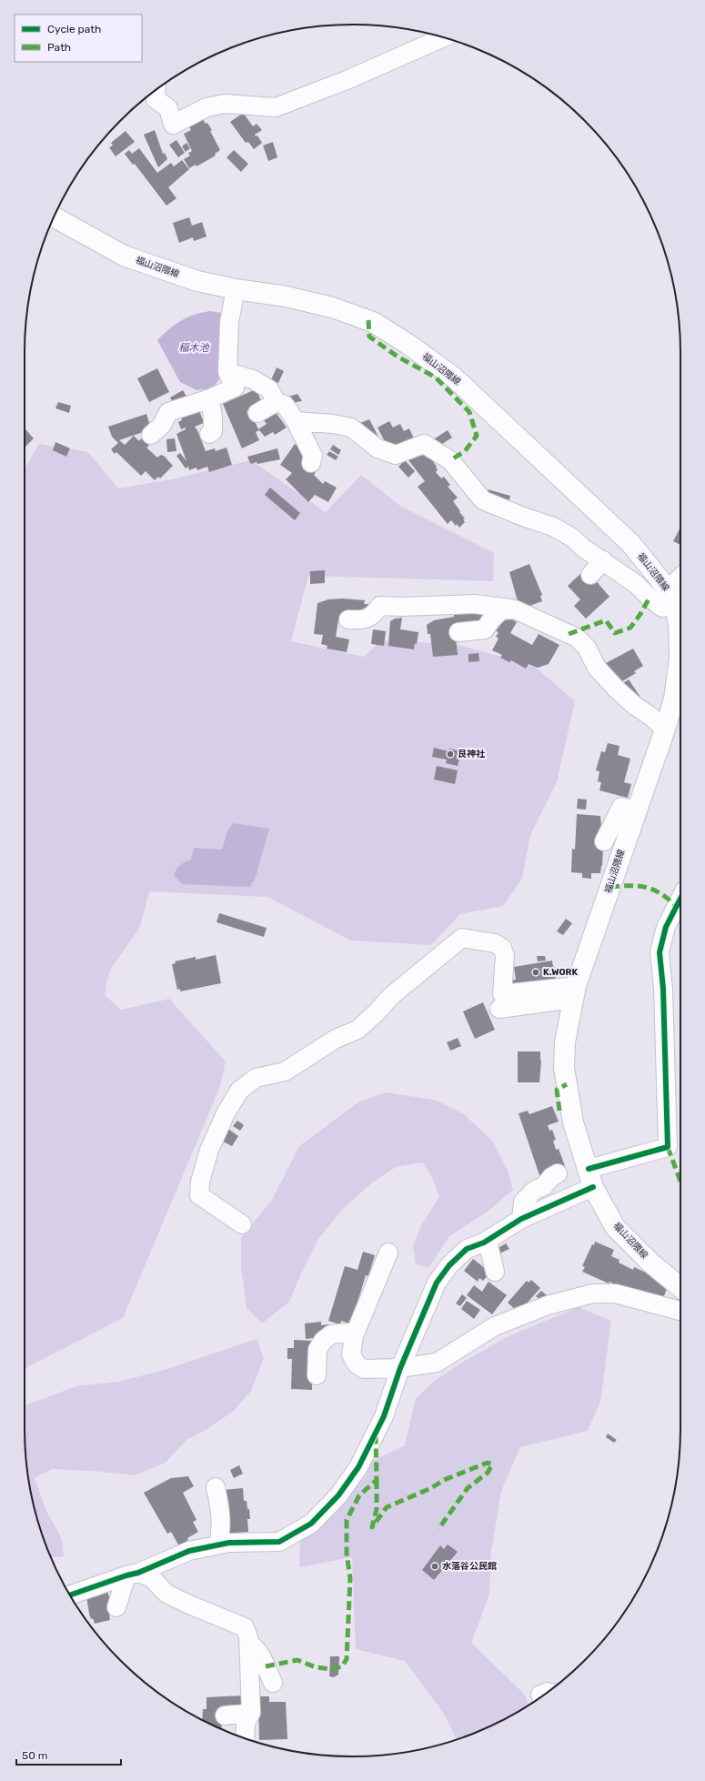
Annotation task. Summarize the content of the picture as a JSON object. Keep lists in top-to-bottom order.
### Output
{
  "streets": {
    "main road": ["福山沼隈線"]
  },
  "water": ["稲木池"],
  "places": ["艮神社", "K.WORK", "水落谷公民館"],
  "legend": ["Cycle path", "Path"],
  "scale_bar": "50 m"
}
